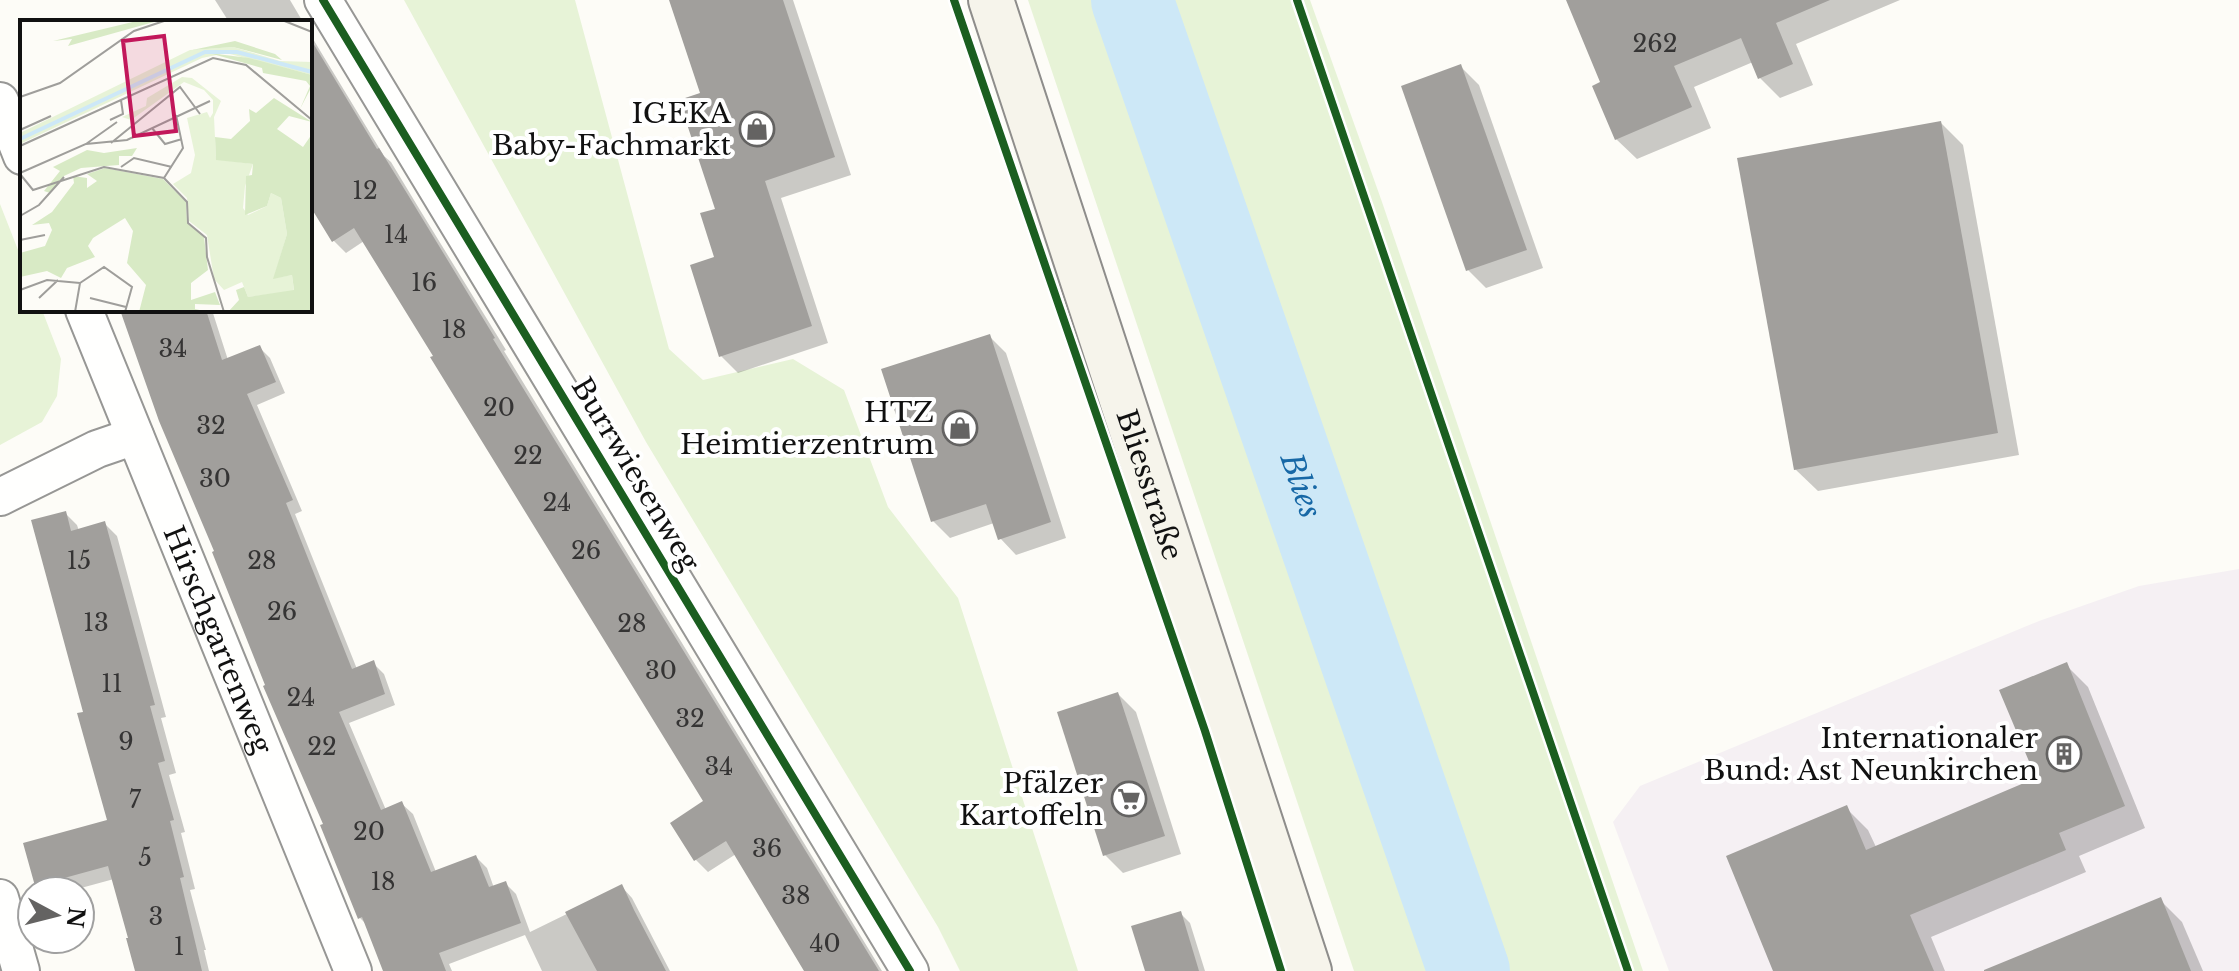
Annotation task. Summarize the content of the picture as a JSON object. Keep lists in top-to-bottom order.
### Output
{
  "streets": {
    "main road": ["Bliesstraße"],
    "street": ["Burrwiesenweg", "Hirschgartenweg"]
  },
  "water": ["Blies"],
  "places": {
    "shop": ["IGEKA Baby-Fachmarkt", "HTZ Heimtierzentrum"],
    "building": ["Internationaler Bund: Ast Neunkirchen"],
    "supermarket": ["Pfälzer Kartoffeln"]
  },
  "house_numbers": [
    "262",
    "12",
    "14",
    "16",
    "18",
    "34",
    "20",
    "32",
    "22",
    "30",
    "24",
    "26",
    "15",
    "28",
    "26",
    "13",
    "28",
    "30",
    "11",
    "24",
    "32",
    "9",
    "22",
    "34",
    "7",
    "20",
    "36",
    "5",
    "18",
    "38",
    "3",
    "40",
    "1"
  ],
  "north": "right"
}
